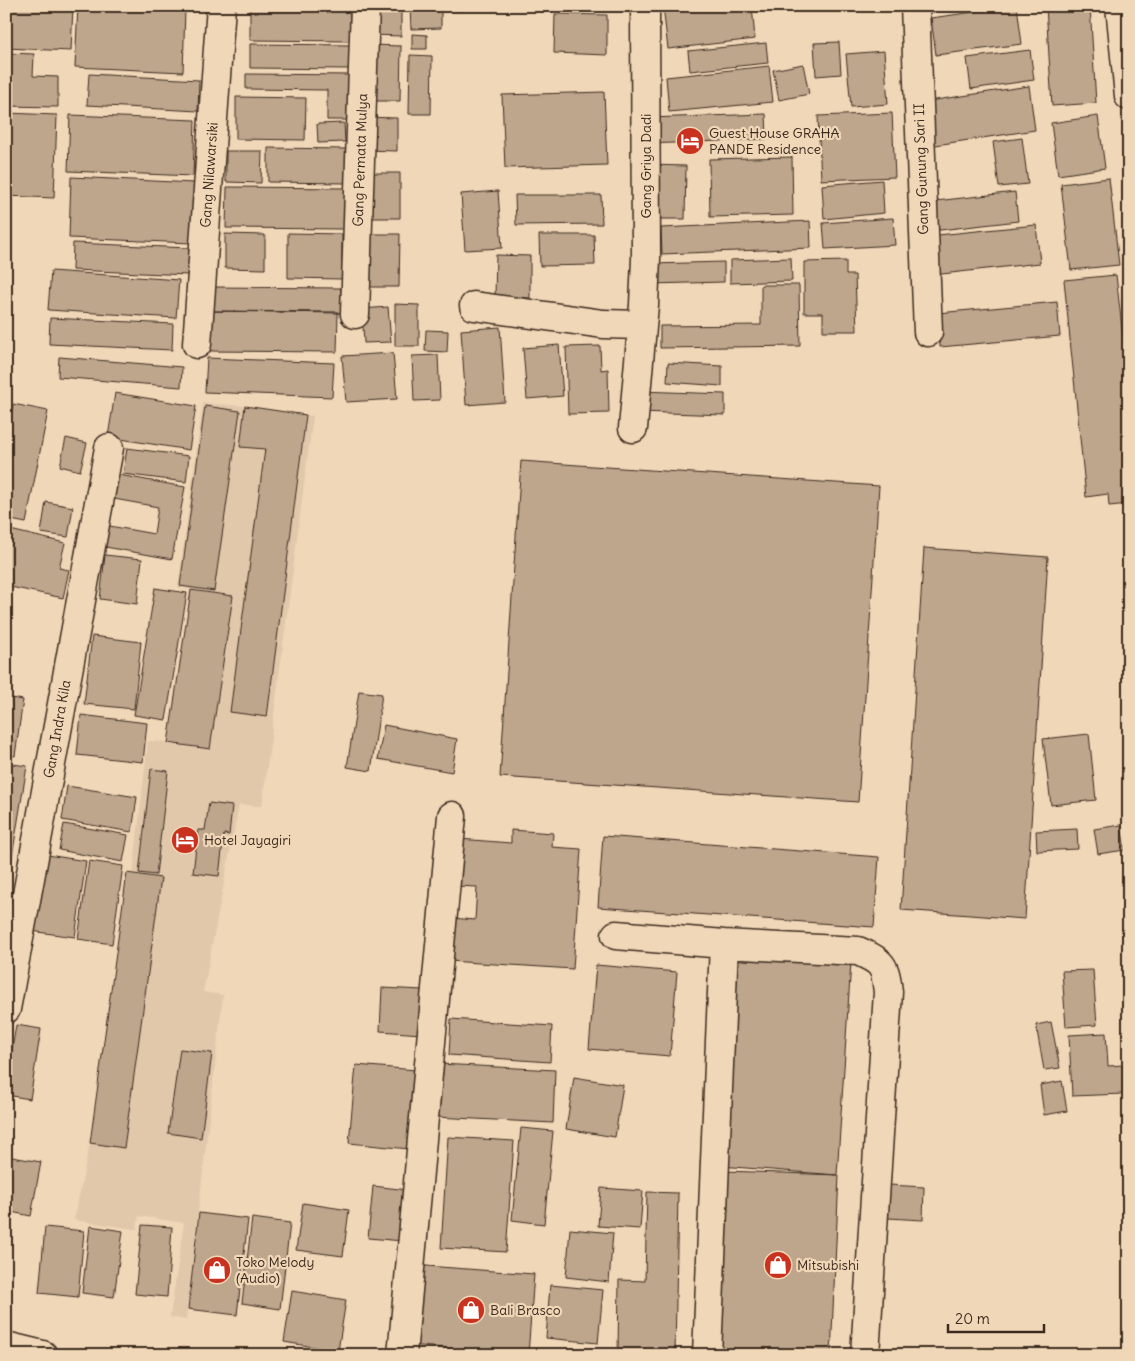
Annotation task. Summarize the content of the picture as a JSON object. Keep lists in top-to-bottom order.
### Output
{
  "streets": {
    "main road": [
      "Gang Permata Mulya",
      "Gang Griya Dadi",
      "Gang Gunung Sari II",
      "Gang Nilawarsiki",
      "Gang Indra Kila"
    ]
  },
  "places": {
    "hotel": ["Guest House GRAHA PANDE Residence", "Hotel Jayagiri"],
    "shop": ["Mitsubishi", "Toko Melody (Audio)", "Bali Brasco"]
  },
  "scale_bar": "20 m"
}
